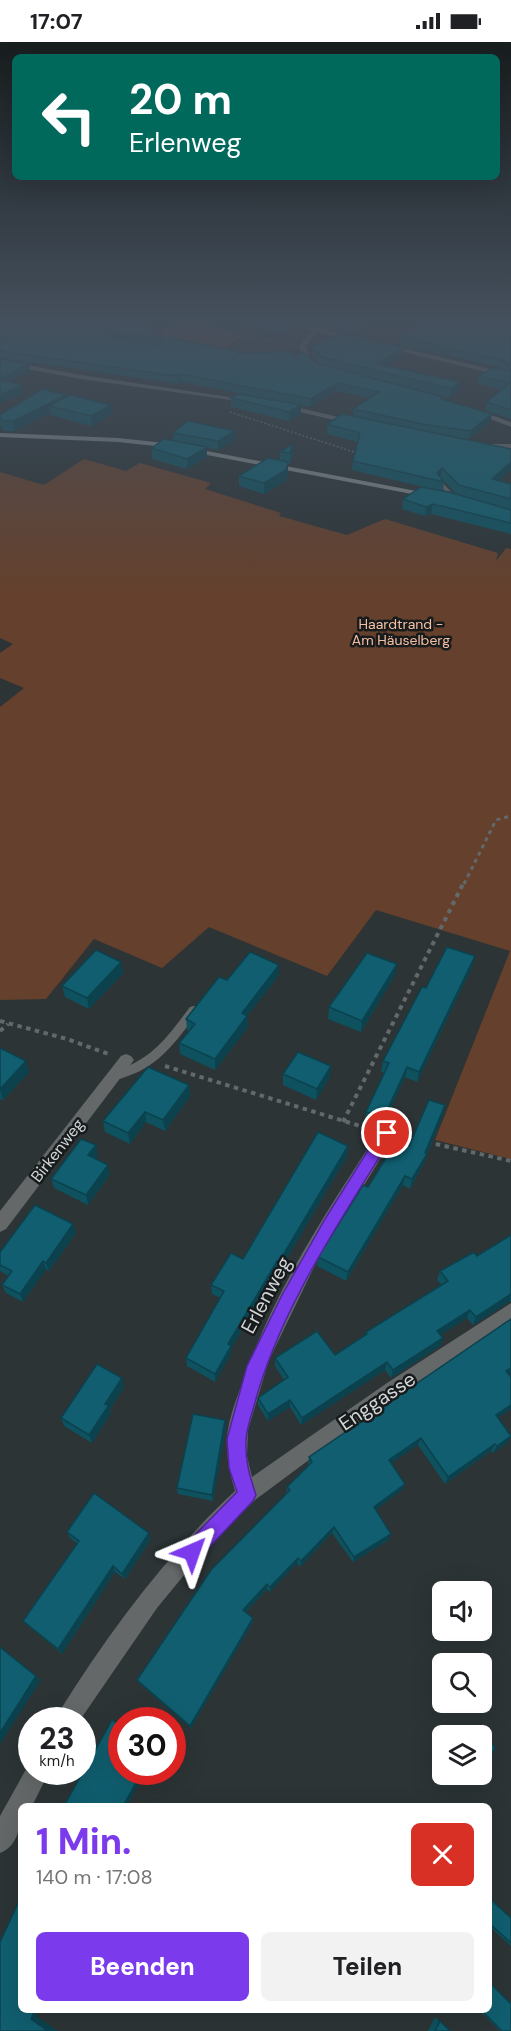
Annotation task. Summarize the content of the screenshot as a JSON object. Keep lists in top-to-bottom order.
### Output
{
  "streets": {
    "street": ["Birkenweg", "Erlenweg", "Enggasse"]
  },
  "crossings": [
    ["Erlenweg", "Enggasse"]
  ],
  "parks": ["Haardtrand - Am Häuselberg"],
  "page": {
    "status": "17:07",
    "turn": ["20 m", "Erlenweg"],
    "speed": "23 km/h",
    "limit": "30",
    "heading": ["1 Min.", "140 m · 17:08"],
    "buttons": ["Beenden", "Teilen"]
  }
}
